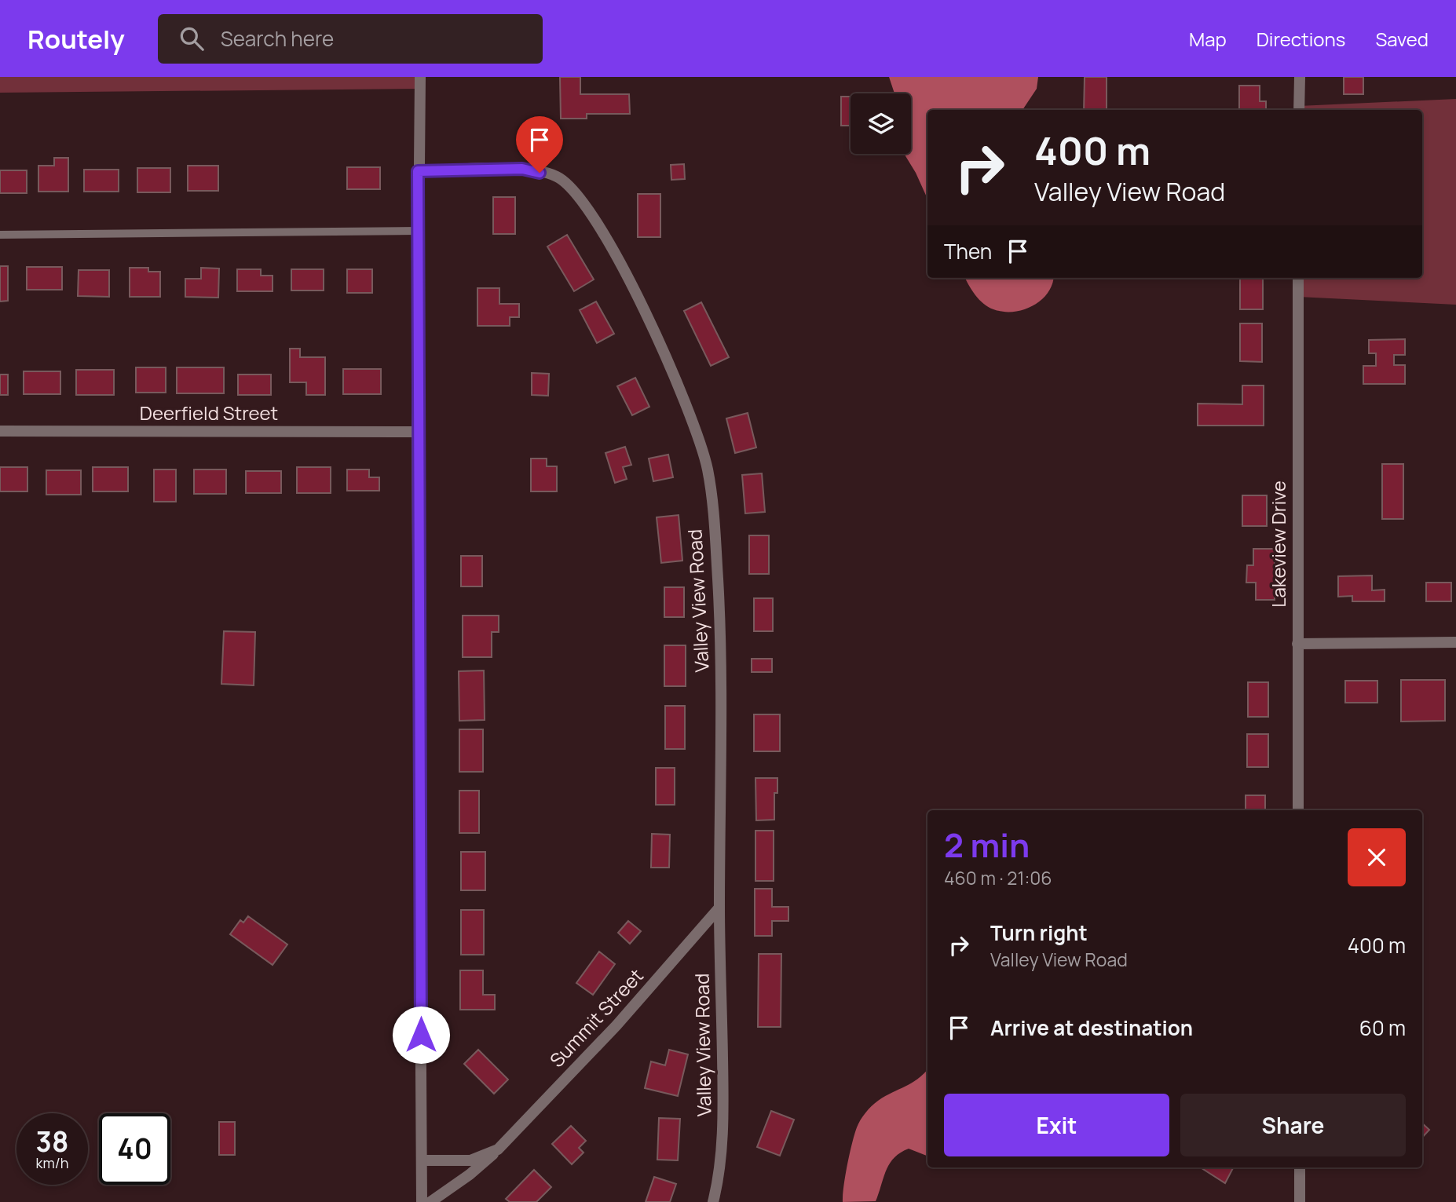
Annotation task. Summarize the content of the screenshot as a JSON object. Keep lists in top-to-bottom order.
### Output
{
  "streets": {
    "street": [
      "Deerfield Street",
      "Lakeview Drive",
      "Valley View Road",
      "Summit Street"
    ]
  },
  "crossings": [
    ["Valley View Road", "Summit Street"]
  ],
  "page": {
    "header": "Routely",
    "search": "Search here",
    "nav": ["Map", "Directions", "Saved"],
    "turn": ["400 m", "Valley View Road"],
    "then": "Then",
    "heading": ["2 min", "460 m · 21:06"],
    "list": [
      {
        "name": "Turn right",
        "note": "Valley View Road",
        "value": "400 m"
      },
      {
        "name": "Arrive at destination",
        "value": "60 m"
      }
    ],
    "buttons": ["Exit", "Share"],
    "speed": "38 km/h",
    "limit": "40"
  }
}
